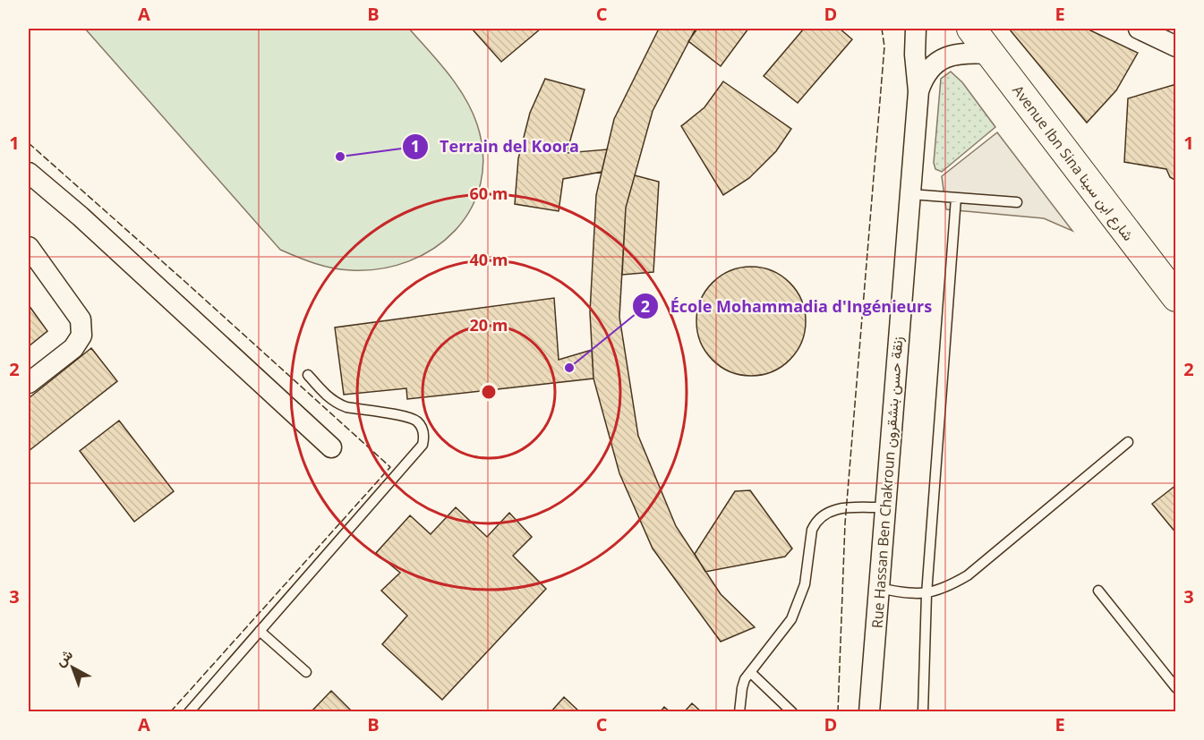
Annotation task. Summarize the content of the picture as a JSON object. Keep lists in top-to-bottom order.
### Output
{
  "streets": {
    "main road": ["Avenue Ibn Sina شارع ابن سينا"],
    "street": ["Rue Hassan Ben Chakroun زنقة حسن بنشقرون"]
  },
  "places": ["Terrain del Koora", "École Mohammadia d'Ingénieurs"],
  "north": "top left",
  "grid": {
    "columns": [
      "A",
      "B",
      "C",
      "D",
      "E"
    ],
    "rows": ["1", "2", "3"]
  },
  "rings": ["60 m", "40 m", "20 m"]
}
